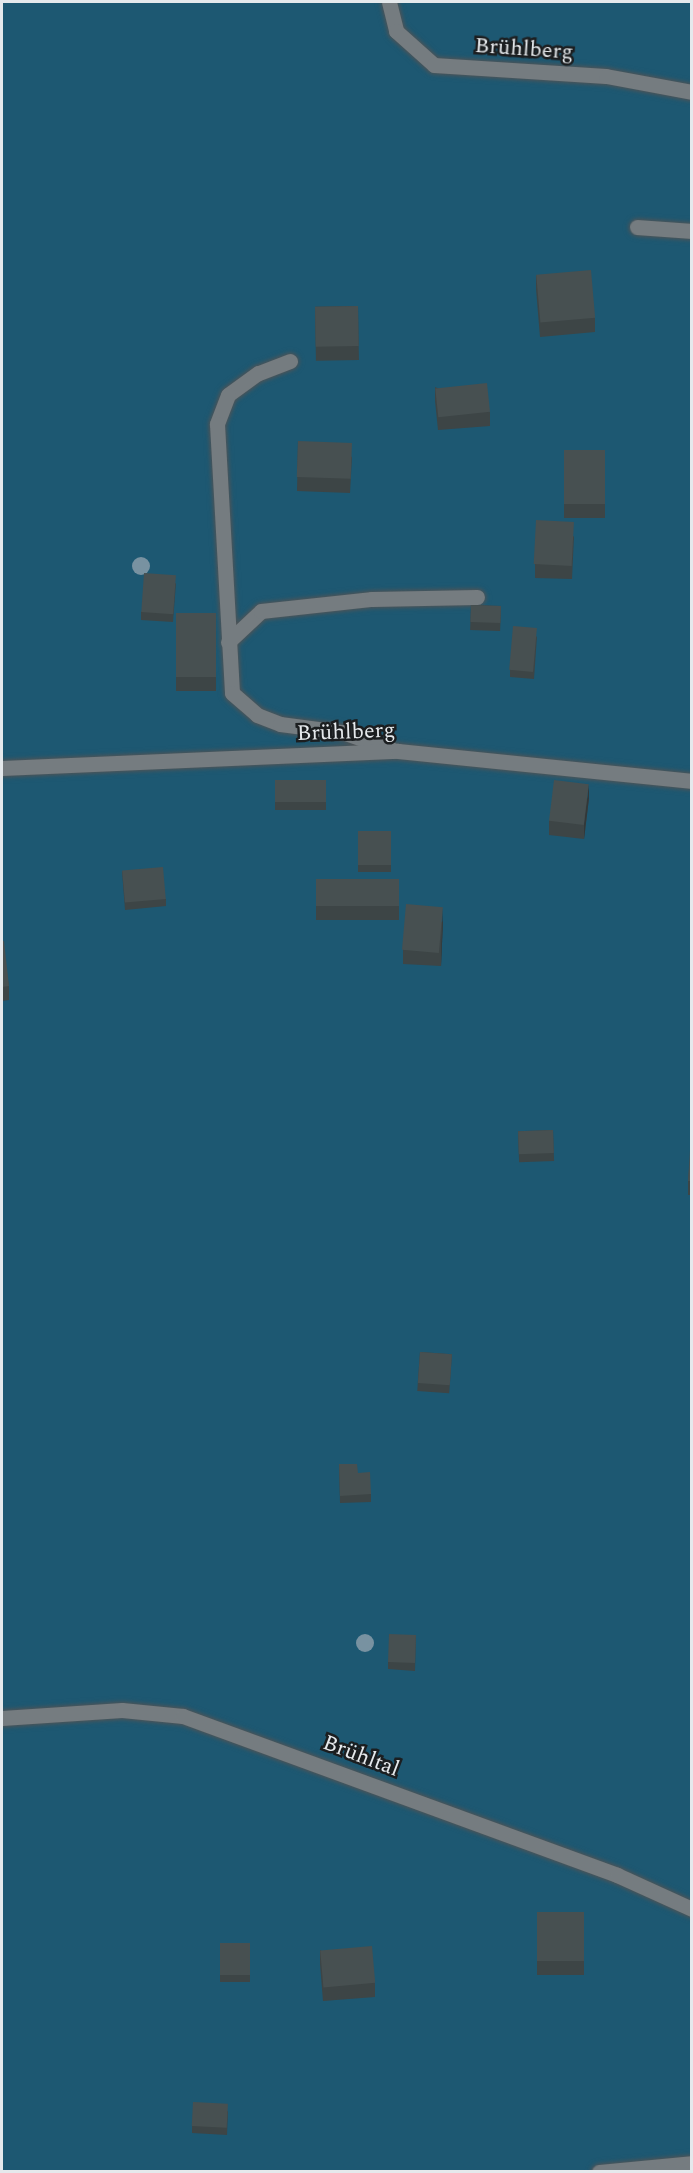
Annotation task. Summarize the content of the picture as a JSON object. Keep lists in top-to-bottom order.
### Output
{
  "streets": {
    "street": ["Brühlberg", "Brühltal"]
  }
}
